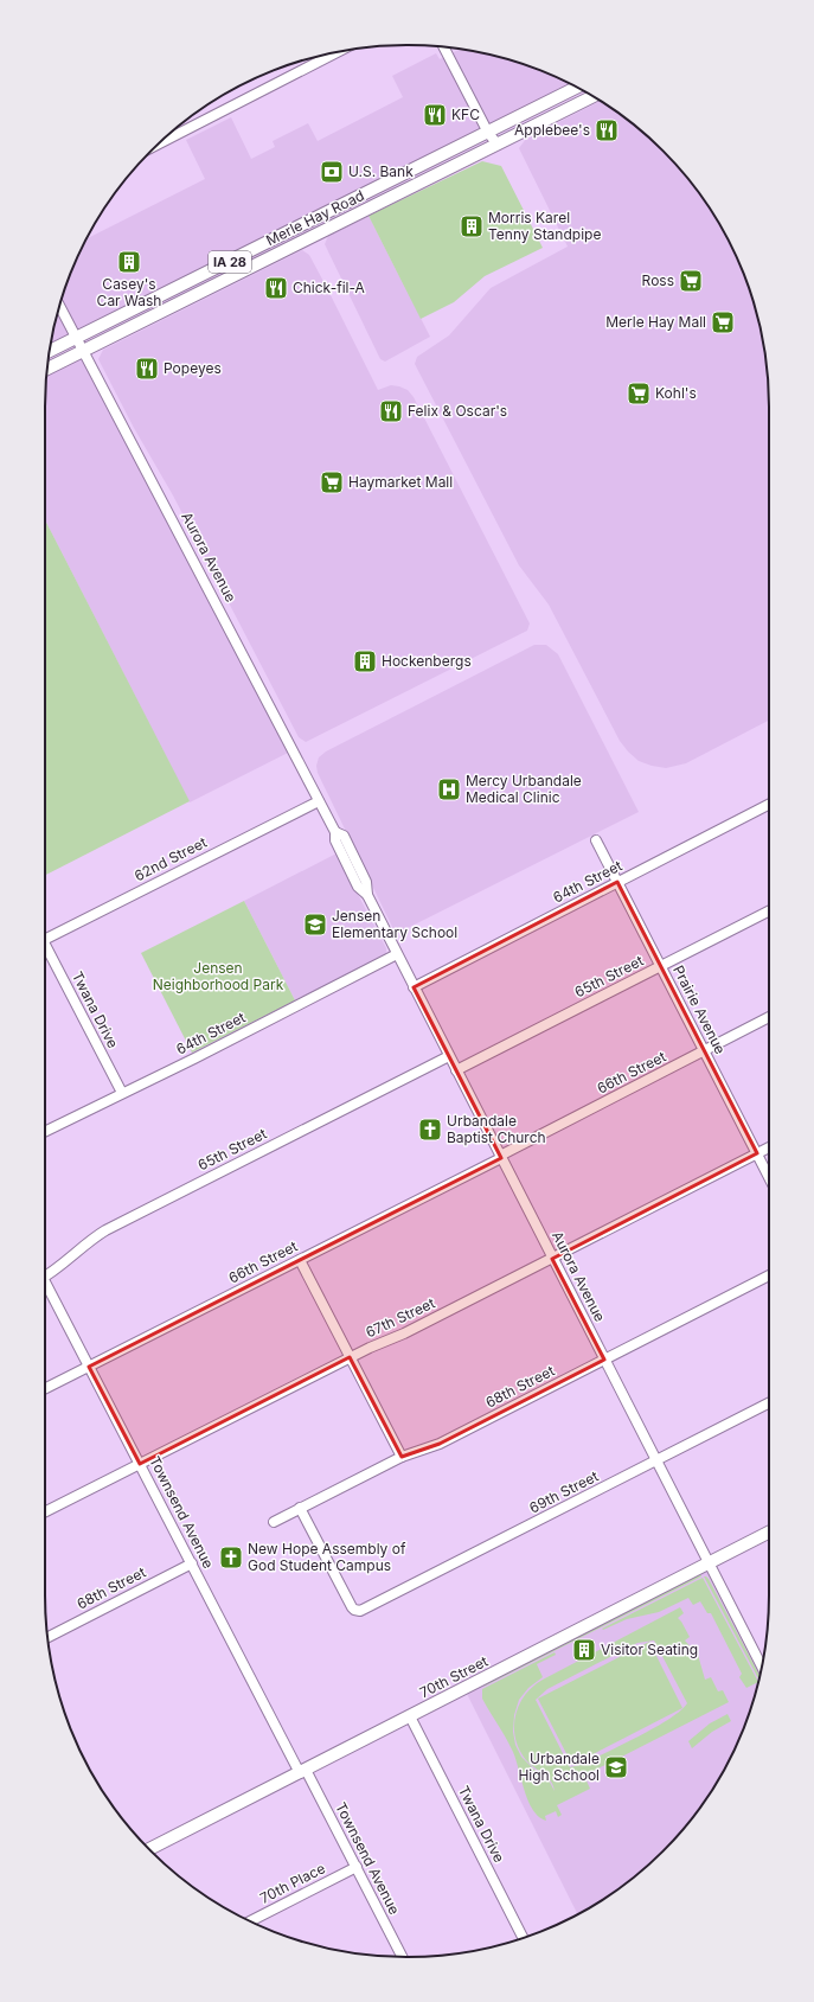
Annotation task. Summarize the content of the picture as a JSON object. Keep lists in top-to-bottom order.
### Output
{
  "streets": {
    "main road": ["Merle Hay Road", "IA 28", "70th Street"],
    "street": [
      "Aurora Avenue",
      "62nd Street",
      "64th Street",
      "65th Street",
      "Twana Drive",
      "Prairie Avenue",
      "66th Street",
      "67th Street",
      "68th Street",
      "69th Street",
      "Townsend Avenue",
      "70th Place"
    ]
  },
  "crossings": [
    ["Merle Hay Road", "Aurora Avenue"],
    ["Aurora Avenue", "62nd Street"],
    ["Aurora Avenue", "64th Street"],
    ["Aurora Avenue", "65th Street"],
    ["Aurora Avenue", "66th Street"],
    ["Aurora Avenue", "67th Street"],
    ["Aurora Avenue", "68th Street"],
    ["Aurora Avenue", "69th Street"],
    ["Aurora Avenue", "70th Street"],
    ["64th Street", "Twana Drive"],
    ["64th Street", "Prairie Avenue"],
    ["65th Street", "Prairie Avenue"],
    ["Twana Drive", "70th Street"],
    ["Prairie Avenue", "66th Street"],
    ["Prairie Avenue", "67th Street"],
    ["66th Street", "Townsend Avenue"],
    ["67th Street", "Townsend Avenue"],
    ["68th Street", "69th Street"],
    ["68th Street", "Townsend Avenue"],
    ["Townsend Avenue", "70th Street"],
    ["Townsend Avenue", "70th Place"]
  ],
  "parks": ["Jensen Neighborhood Park"],
  "places": {
    "restaurant": [
      "KFC",
      "Applebee's",
      "Chick-fil-A",
      "Popeyes",
      "Felix & Oscar's"
    ],
    "bank": ["U.S. Bank"],
    "building": [
      "Morris Karel Tenny Standpipe",
      "Casey's Car Wash",
      "Hockenbergs",
      "Visitor Seating"
    ],
    "supermarket": [
      "Ross",
      "Merle Hay Mall",
      "Kohl's",
      "Haymarket Mall"
    ],
    "hospital": ["Mercy Urbandale Medical Clinic"],
    "school or university": ["Jensen Elementary School", "Urbandale High School"],
    "church": ["Urbandale Baptist Church", "New Hope Assembly of God Student Campus"]
  }
}
